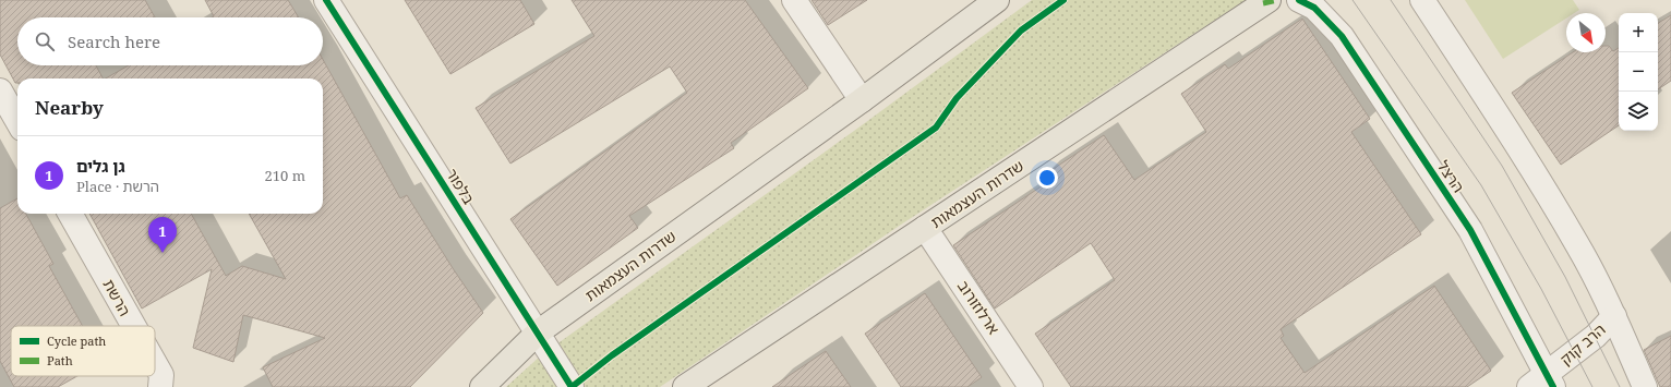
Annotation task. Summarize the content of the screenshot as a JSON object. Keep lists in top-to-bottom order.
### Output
{
  "streets": {
    "main road": ["שדרות העצמאות"],
    "street": [
      "הרצל",
      "בלפור",
      "הרשת",
      "ארלוזורוב",
      "הרב קוק"
    ]
  },
  "crossings": [
    ["הרצל", "הרב קוק"],
    ["בלפור", "שדרות העצמאות"],
    ["שדרות העצמאות", "ארלוזורוב"]
  ],
  "legend": ["Cycle path", "Path"],
  "north": "bottom right",
  "page": {
    "map_buttons": ["+", "−"],
    "search": "Search here",
    "heading": "Nearby",
    "list": [
      {
        "mark": "1",
        "name": "גן גלים",
        "note": "Place · הרשת",
        "value": "210 m"
      }
    ],
    "pins": "1"
  }
}
